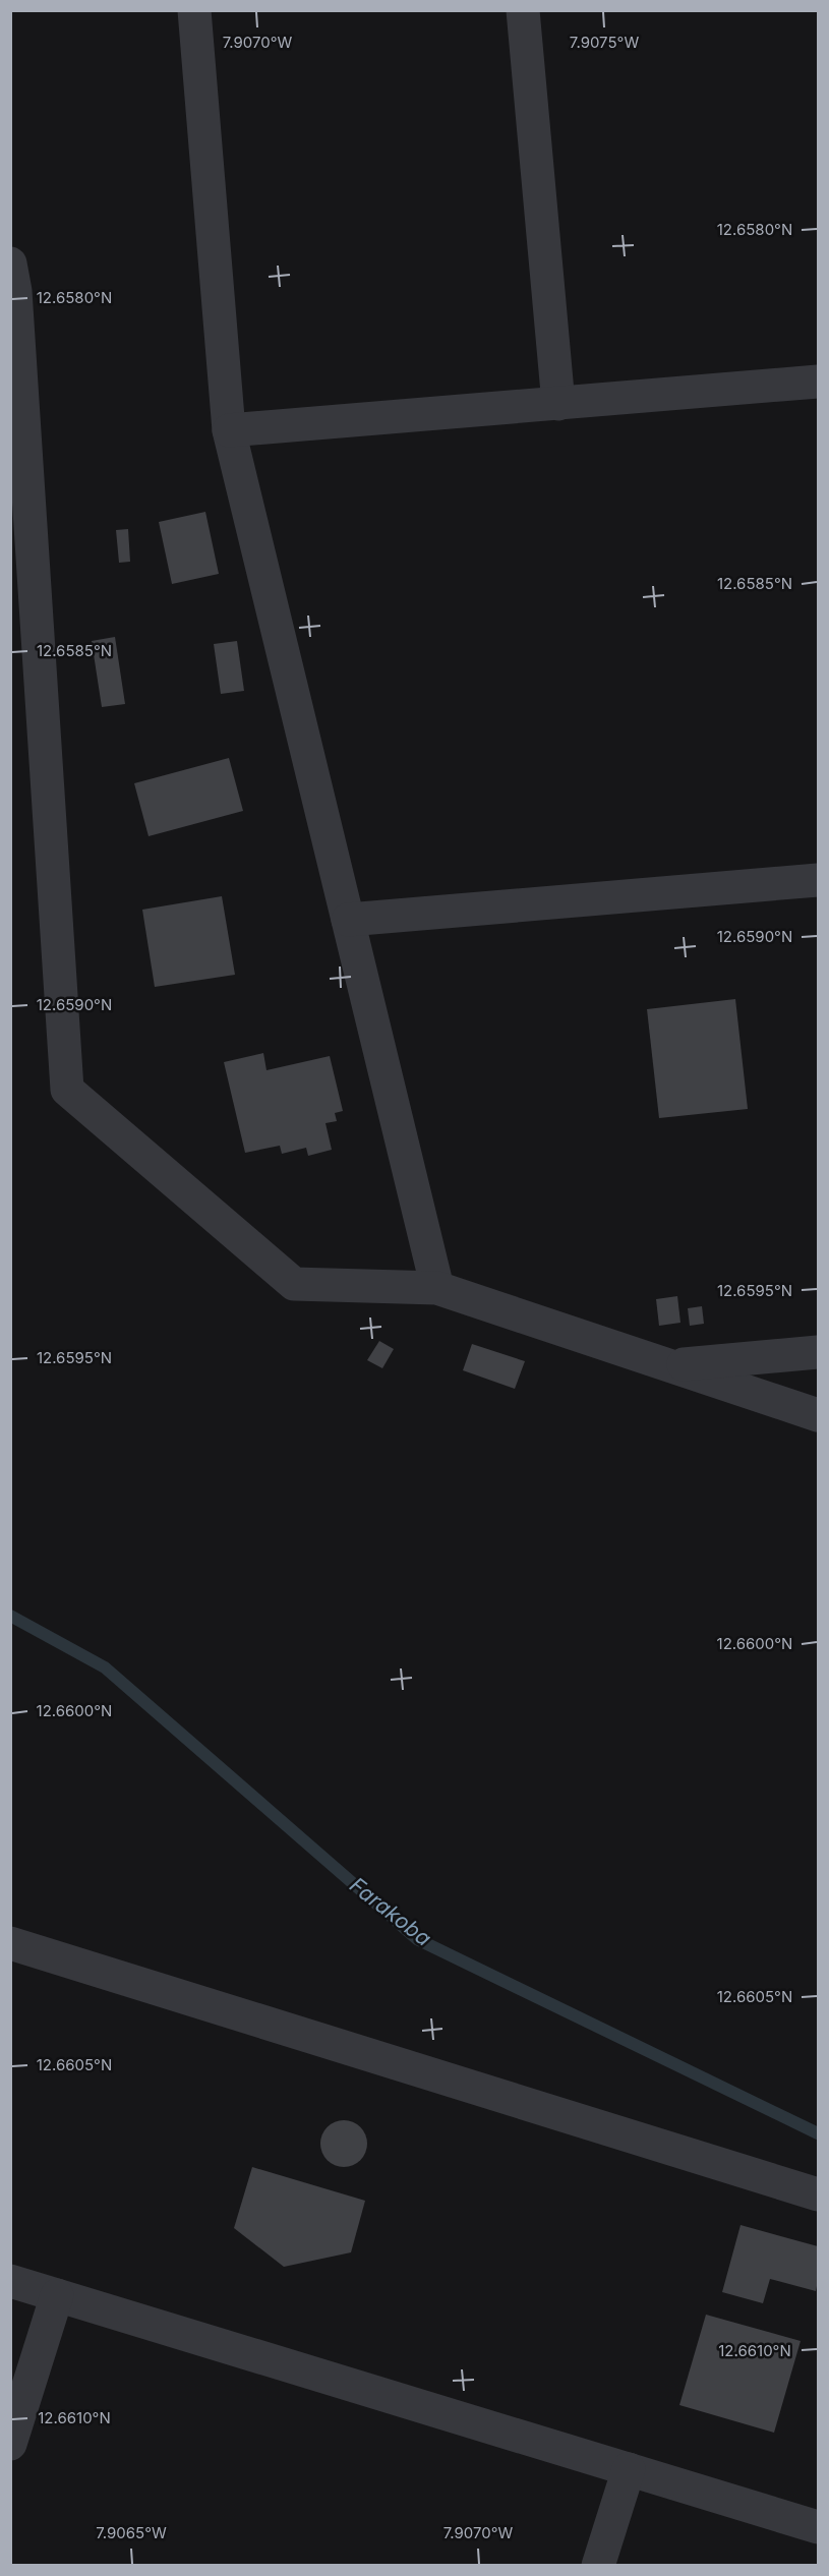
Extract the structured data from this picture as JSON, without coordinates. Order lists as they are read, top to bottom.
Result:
{
  "water": ["Farakoba"],
  "coordinates": [
    "7.9070°W",
    "7.9075°W",
    "12.6580°N",
    "12.6585°N",
    "12.6590°N",
    "12.6595°N",
    "12.6600°N",
    "12.6605°N",
    "12.6610°N",
    "7.9065°W"
  ]
}
